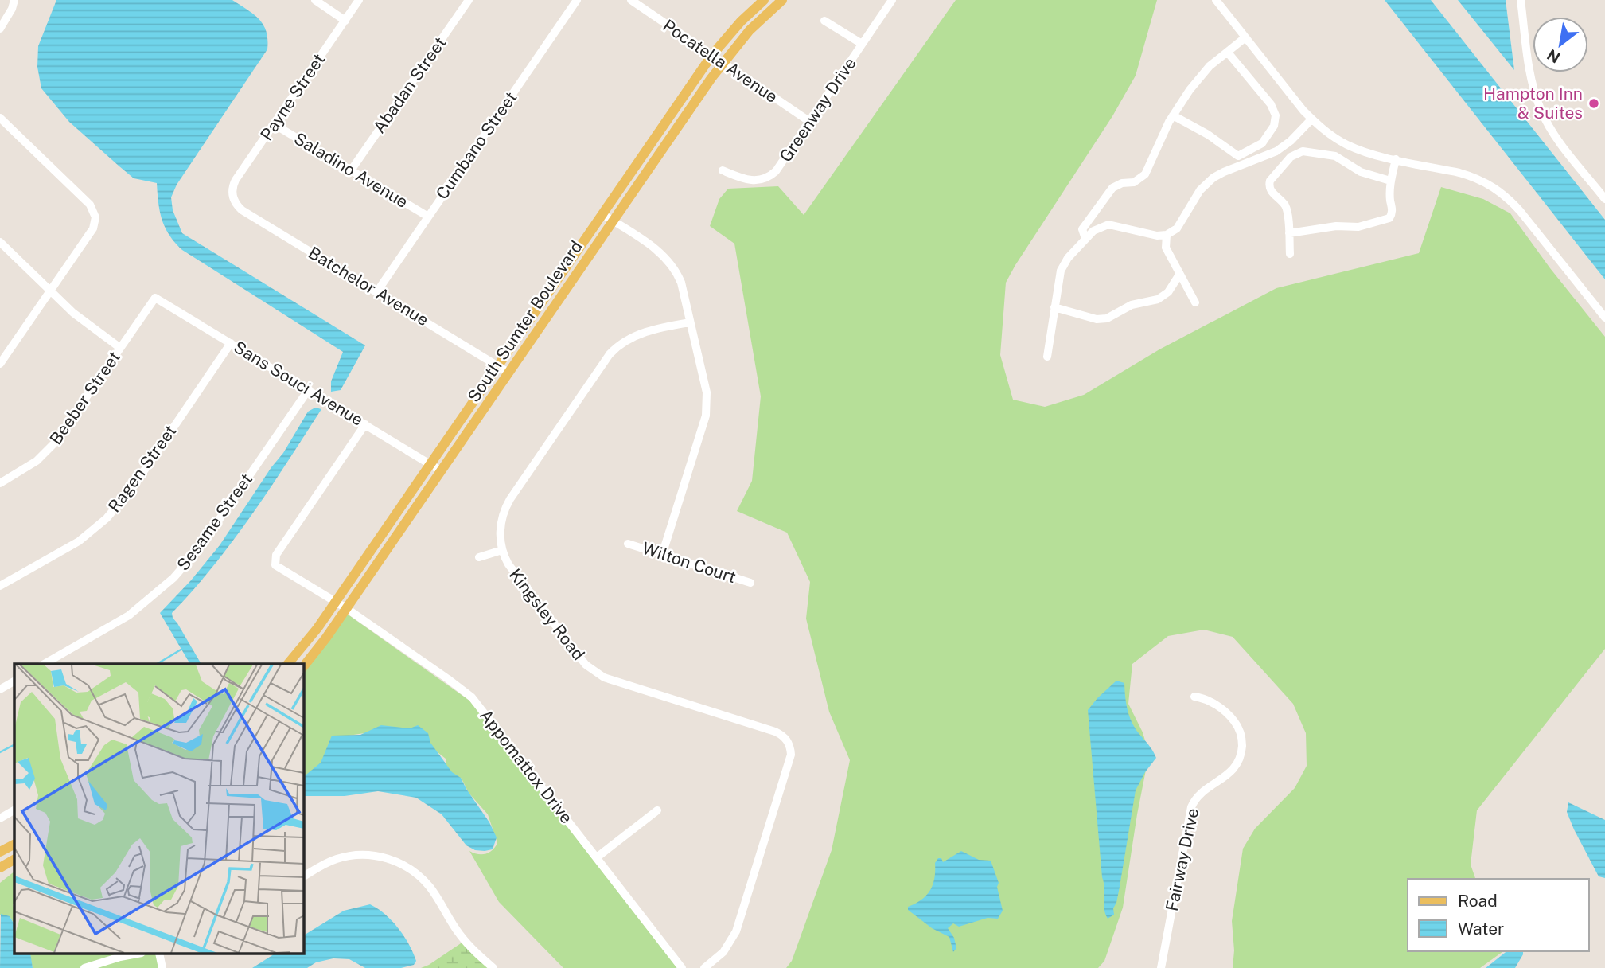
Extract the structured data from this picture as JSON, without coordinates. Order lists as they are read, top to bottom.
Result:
{
  "streets": {
    "main road": ["South Sumter Boulevard"],
    "street": [
      "Pocatella Avenue",
      "Abadan Street",
      "Payne Street",
      "Greenway Drive",
      "Cumbano Street",
      "Saladino Avenue",
      "Batchelor Avenue",
      "Sans Souci Avenue",
      "Beeber Street",
      "Ragen Street",
      "Sesame Street",
      "Wilton Court",
      "Kingsley Road",
      "Appomattox Drive",
      "Fairway Drive"
    ]
  },
  "crossings": [
    ["Pocatella Avenue", "Greenway Drive"],
    ["Pocatella Avenue", "South Sumter Boulevard"],
    ["Abadan Street", "Saladino Avenue"],
    ["Payne Street", "Saladino Avenue"],
    ["Payne Street", "Batchelor Avenue"],
    ["Cumbano Street", "Saladino Avenue"],
    ["Cumbano Street", "Batchelor Avenue"],
    ["Batchelor Avenue", "South Sumter Boulevard"],
    ["South Sumter Boulevard", "Sans Souci Avenue"],
    ["South Sumter Boulevard", "Appomattox Drive"],
    ["Sans Souci Avenue", "Beeber Street"],
    ["Sans Souci Avenue", "Ragen Street"],
    ["Sans Souci Avenue", "Sesame Street"],
    ["Sans Souci Avenue", "Appomattox Drive"]
  ],
  "places": ["Hampton Inn & Suites"],
  "legend": ["Road", "Water"],
  "north": "bottom left"
}
